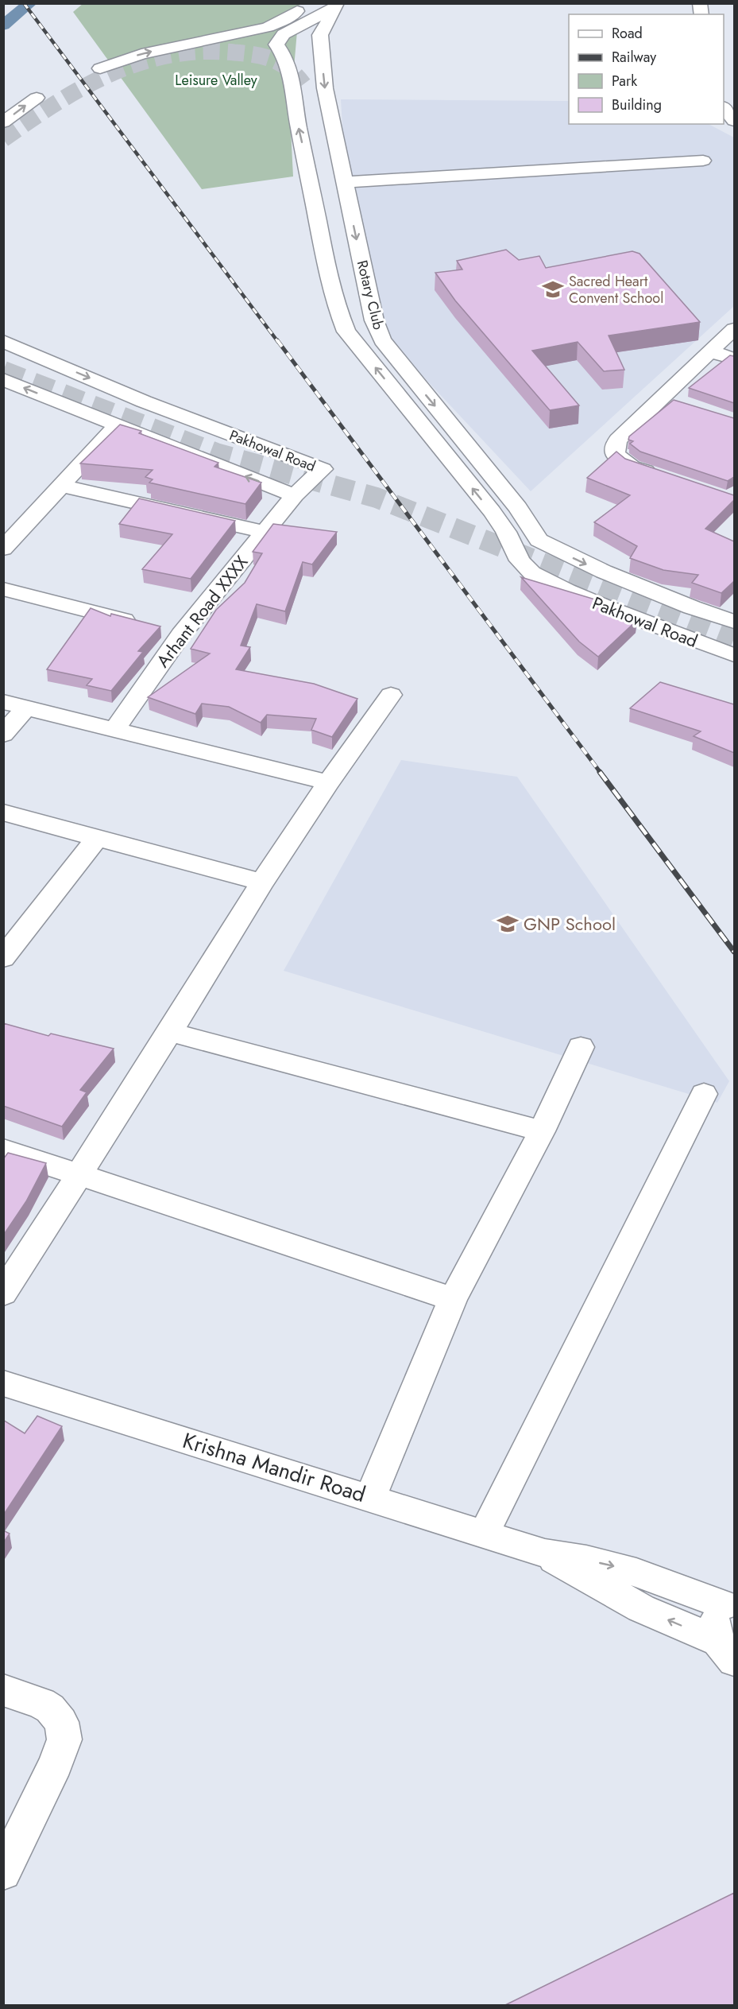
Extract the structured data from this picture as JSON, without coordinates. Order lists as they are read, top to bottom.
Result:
{
  "streets": {
    "street": [
      "Rotary Club",
      "Pakhowal Road",
      "Arhant Road XXXX",
      "Krishna Mandir Road"
    ]
  },
  "crossings": [
    ["Rotary Club", "Pakhowal Road"],
    ["Pakhowal Road", "Arhant Road XXXX"]
  ],
  "parks": ["Leisure Valley"],
  "places": {
    "school or university": ["Sacred Heart Convent School", "GNP School"]
  },
  "legend": [
    "Road",
    "Railway",
    "Park",
    "Building"
  ]
}
